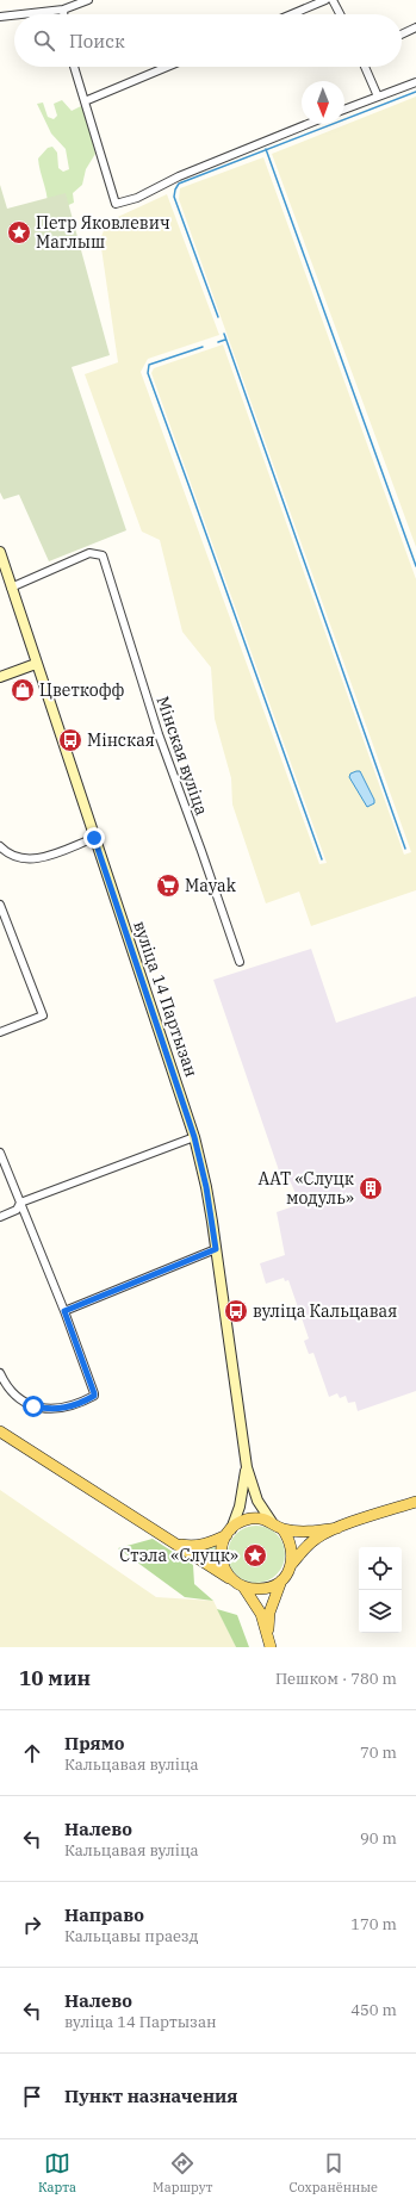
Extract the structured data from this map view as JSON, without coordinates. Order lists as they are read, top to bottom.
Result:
{
  "streets": {
    "main road": ["вуліца 14 Партызан"],
    "street": ["Мінская вуліца"]
  },
  "crossings": [
    ["Мінская вуліца", "вуліца 14 Партызан"]
  ],
  "places": {
    "place": ["Петр Яковлевич Маглыш", "Стэла «Слуцк»"],
    "shop": ["Цветкофф"],
    "bus stop": ["Мінская", "вуліца Кальцавая"],
    "supermarket": ["Mayak"],
    "building": ["ААТ «Слуцк модуль»"]
  },
  "north": "bottom",
  "page": {
    "search": "Поиск",
    "heading": ["10 мин", "Пешком · 780 m"],
    "list": [
      ["Прямо", "Кальцавая вуліца", "70 m"],
      ["Налево", "Кальцавая вуліца", "90 m"],
      ["Направо", "Кальцавы праезд", "170 m"],
      ["Налево", "вуліца 14 Партызан", "450 m"],
      "Пункт назначения"
    ],
    "nav": ["Карта", "Маршрут", "Сохранённые"]
  }
}
